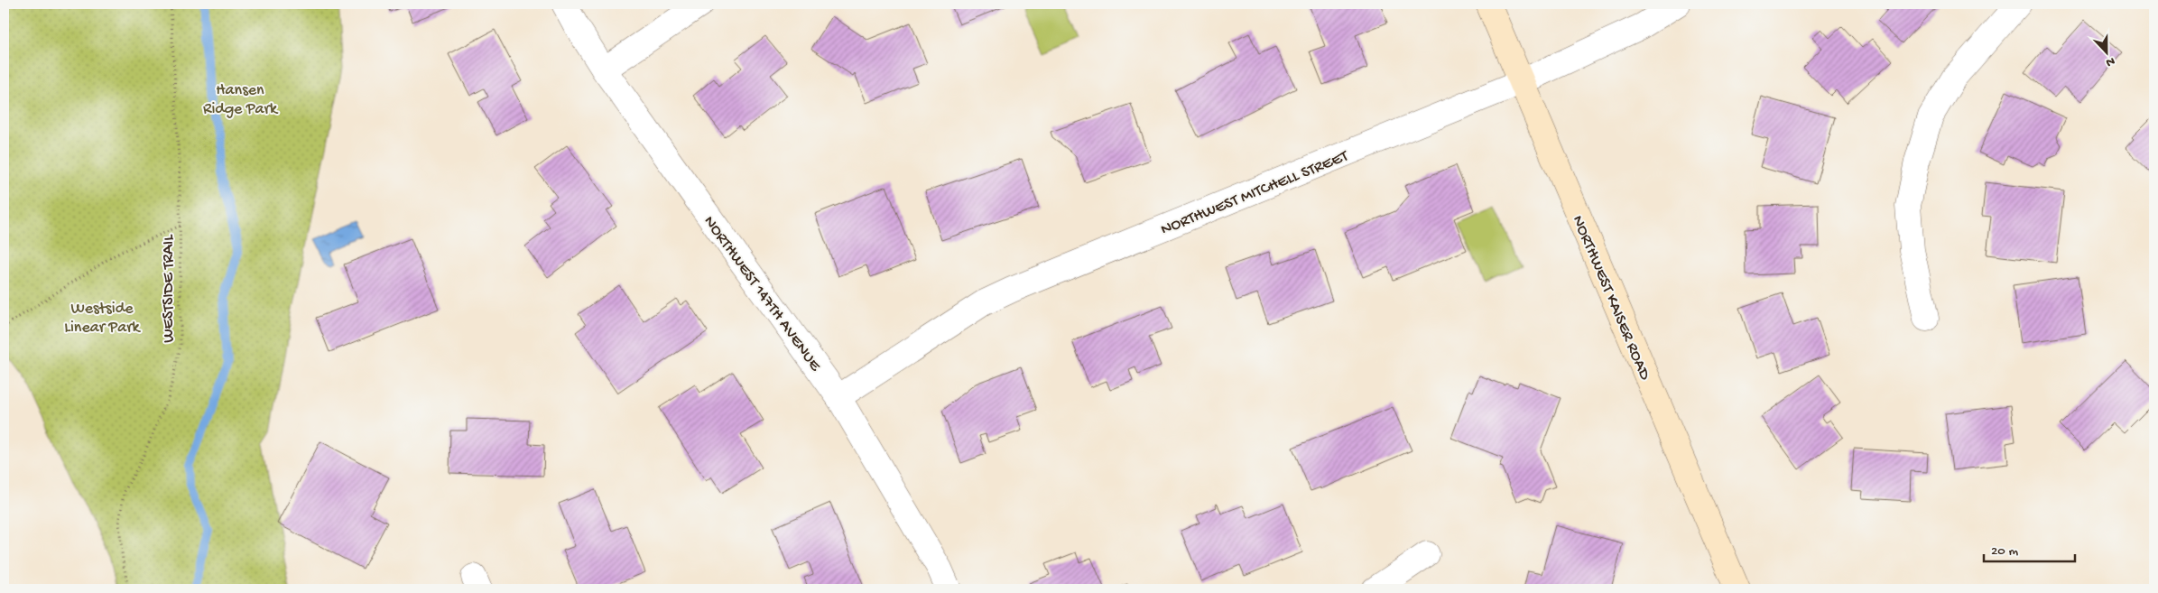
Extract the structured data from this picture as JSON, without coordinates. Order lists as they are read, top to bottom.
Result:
{
  "streets": {
    "main road": ["NORTHWEST KAISER ROAD"],
    "street": ["NORTHWEST MITCHELL STREET", "NORTHWEST 147TH AVENUE"],
    "path": ["WESTSIDE TRAIL"]
  },
  "crossings": [
    ["NORTHWEST MITCHELL STREET", "NORTHWEST 147TH AVENUE"],
    ["NORTHWEST MITCHELL STREET", "NORTHWEST KAISER ROAD"]
  ],
  "parks": ["Hansen Ridge Park", "Westside Linear Park"],
  "scale_bar": "20 m",
  "north": "bottom"
}
